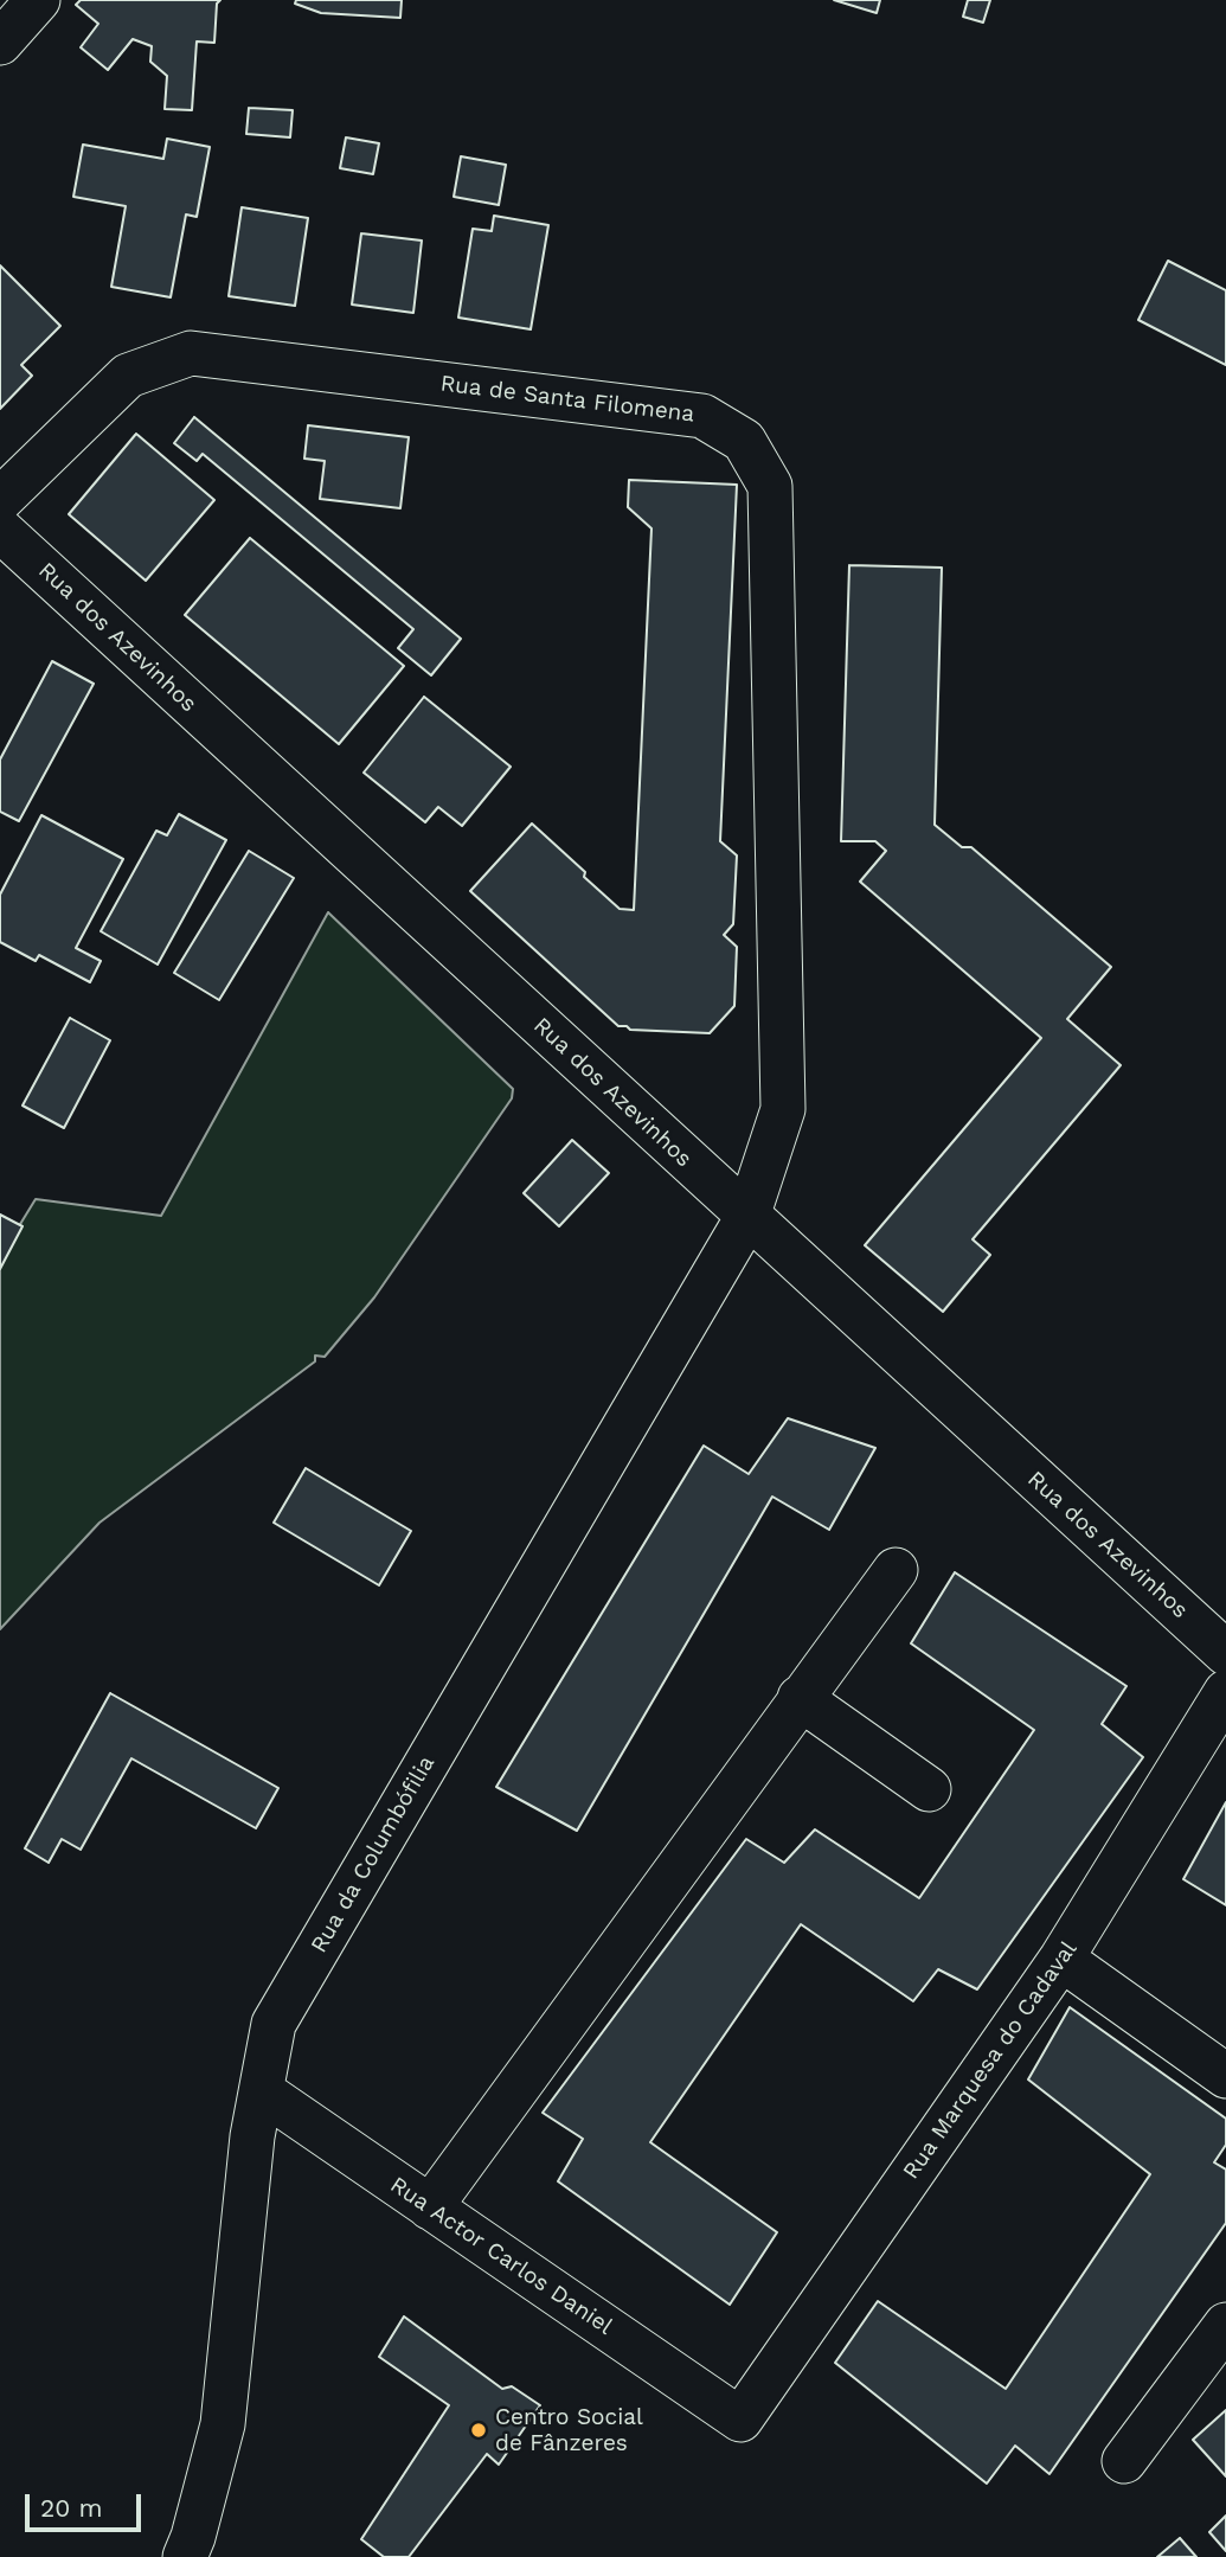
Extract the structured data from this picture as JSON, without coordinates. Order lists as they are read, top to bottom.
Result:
{
  "streets": {
    "street": [
      "Rua de Santa Filomena",
      "Rua dos Azevinhos",
      "Rua da Columbófilia",
      "Rua Marquesa do Cadaval",
      "Rua Actor Carlos Daniel"
    ]
  },
  "crossings": [
    ["Rua de Santa Filomena", "Rua dos Azevinhos"],
    ["Rua de Santa Filomena", "Rua da Columbófilia"],
    ["Rua dos Azevinhos", "Rua da Columbófilia"],
    ["Rua da Columbófilia", "Rua Actor Carlos Daniel"],
    ["Rua Marquesa do Cadaval", "Rua Actor Carlos Daniel"]
  ],
  "places": ["Centro Social de Fânzeres"],
  "scale_bar": "20 m"
}
